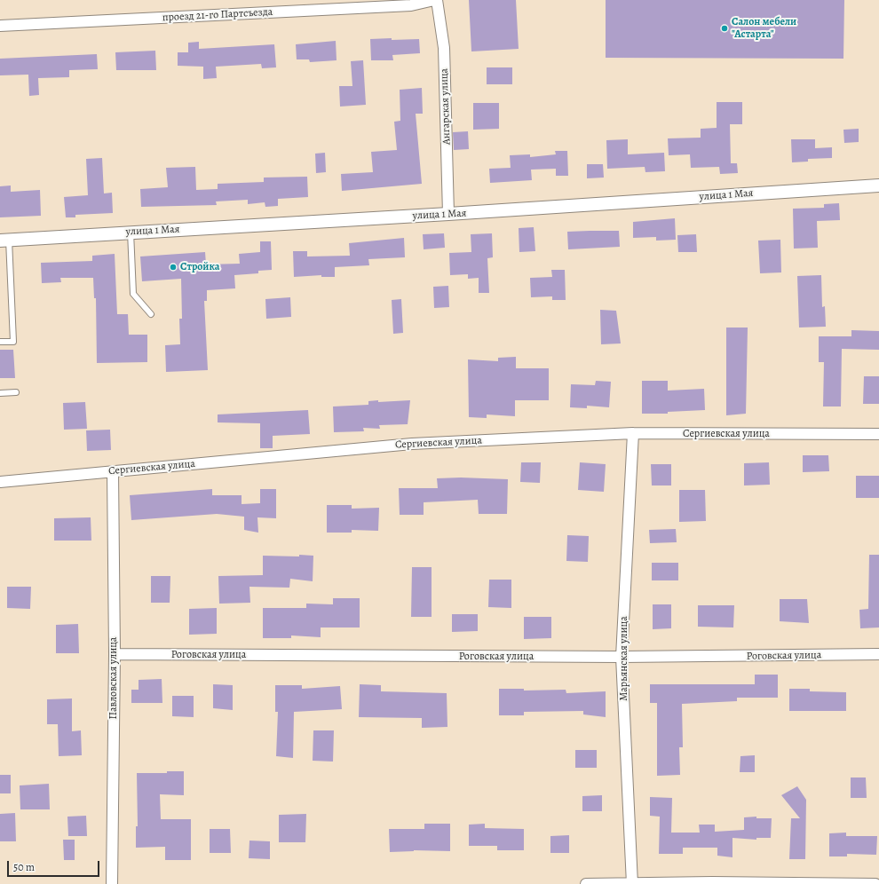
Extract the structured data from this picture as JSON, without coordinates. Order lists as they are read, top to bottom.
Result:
{
  "streets": {
    "street": [
      "проезд 21-го Партсъезда",
      "Ангарская улица",
      "улица 1 Мая",
      "Сергиевская улица",
      "Роговская улица",
      "Марьянская улица",
      "Павловская улица"
    ]
  },
  "crossings": [
    ["Ангарская улица", "улица 1 Мая"],
    ["Сергиевская улица", "Марьянская улица"],
    ["Сергиевская улица", "Павловская улица"],
    ["Роговская улица", "Марьянская улица"],
    ["Роговская улица", "Павловская улица"]
  ],
  "places": ["Салон мебели \"Астарта\"", "Стройка"],
  "scale_bar": "50 m"
}
